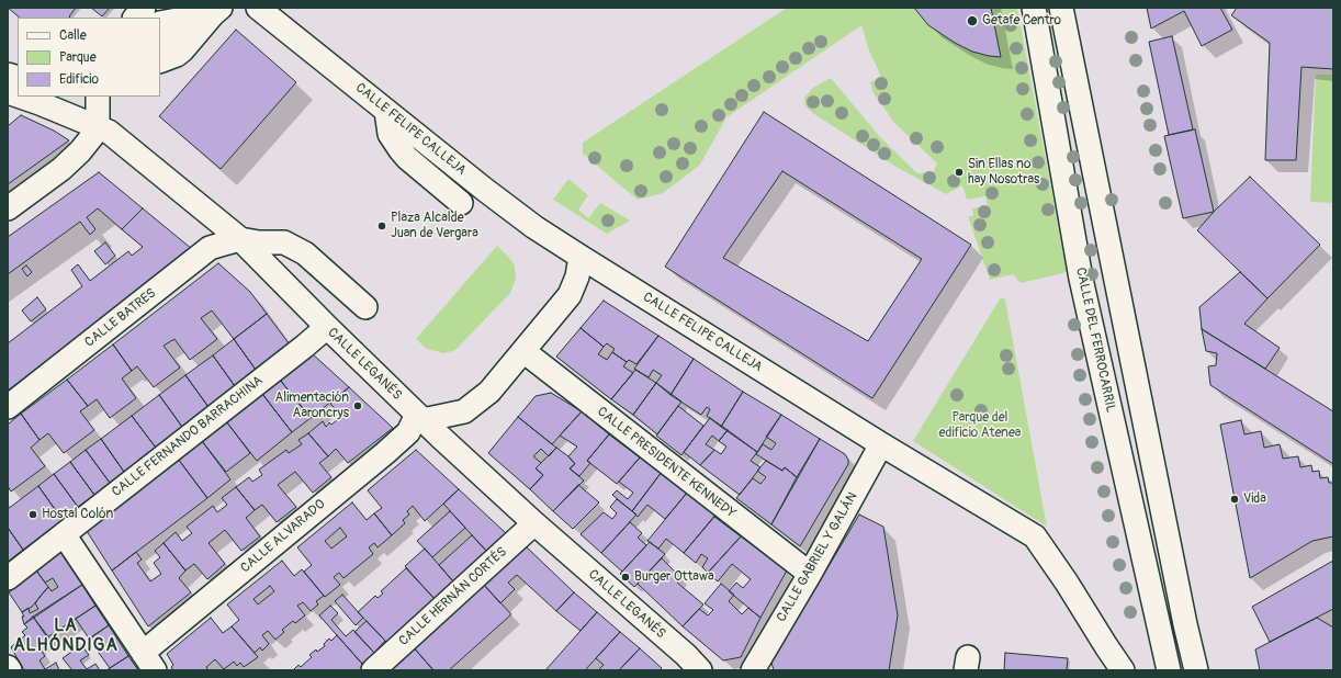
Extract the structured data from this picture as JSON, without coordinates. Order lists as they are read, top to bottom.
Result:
{
  "streets": {
    "street": [
      "CALLE FELIPE CALLEJA",
      "CALLE BATRES",
      "CALLE DEL FERROCARRIL",
      "CALLE LEGANÉS",
      "CALLE FERNANDO BARRACHINA",
      "CALLE PRESIDENTE KENNEDY",
      "CALLE ALVARADO",
      "CALLE GABRIEL Y GALÁN",
      "CALLE HERNÁN CORTÉS"
    ]
  },
  "crossings": [
    ["CALLE FELIPE CALLEJA", "CALLE GABRIEL Y GALÁN"],
    ["CALLE BATRES", "CALLE LEGANÉS"],
    ["CALLE LEGANÉS", "CALLE FERNANDO BARRACHINA"],
    ["CALLE LEGANÉS", "CALLE ALVARADO"],
    ["CALLE LEGANÉS", "CALLE HERNÁN CORTÉS"],
    ["CALLE PRESIDENTE KENNEDY", "CALLE GABRIEL Y GALÁN"]
  ],
  "districts": ["LA ALHÓNDIGA"],
  "parks": ["Parque del edificio Atenea"],
  "places": [
    "Getafe Centro",
    "Sin Ellas no hay Nosotras",
    "Plaza Alcalde Juan de Vergara",
    "Alimentación Aaroncrys",
    "Vida",
    "Hostal Colón",
    "Burger Ottawa"
  ],
  "legend": ["Calle", "Parque", "Edificio"]
}
